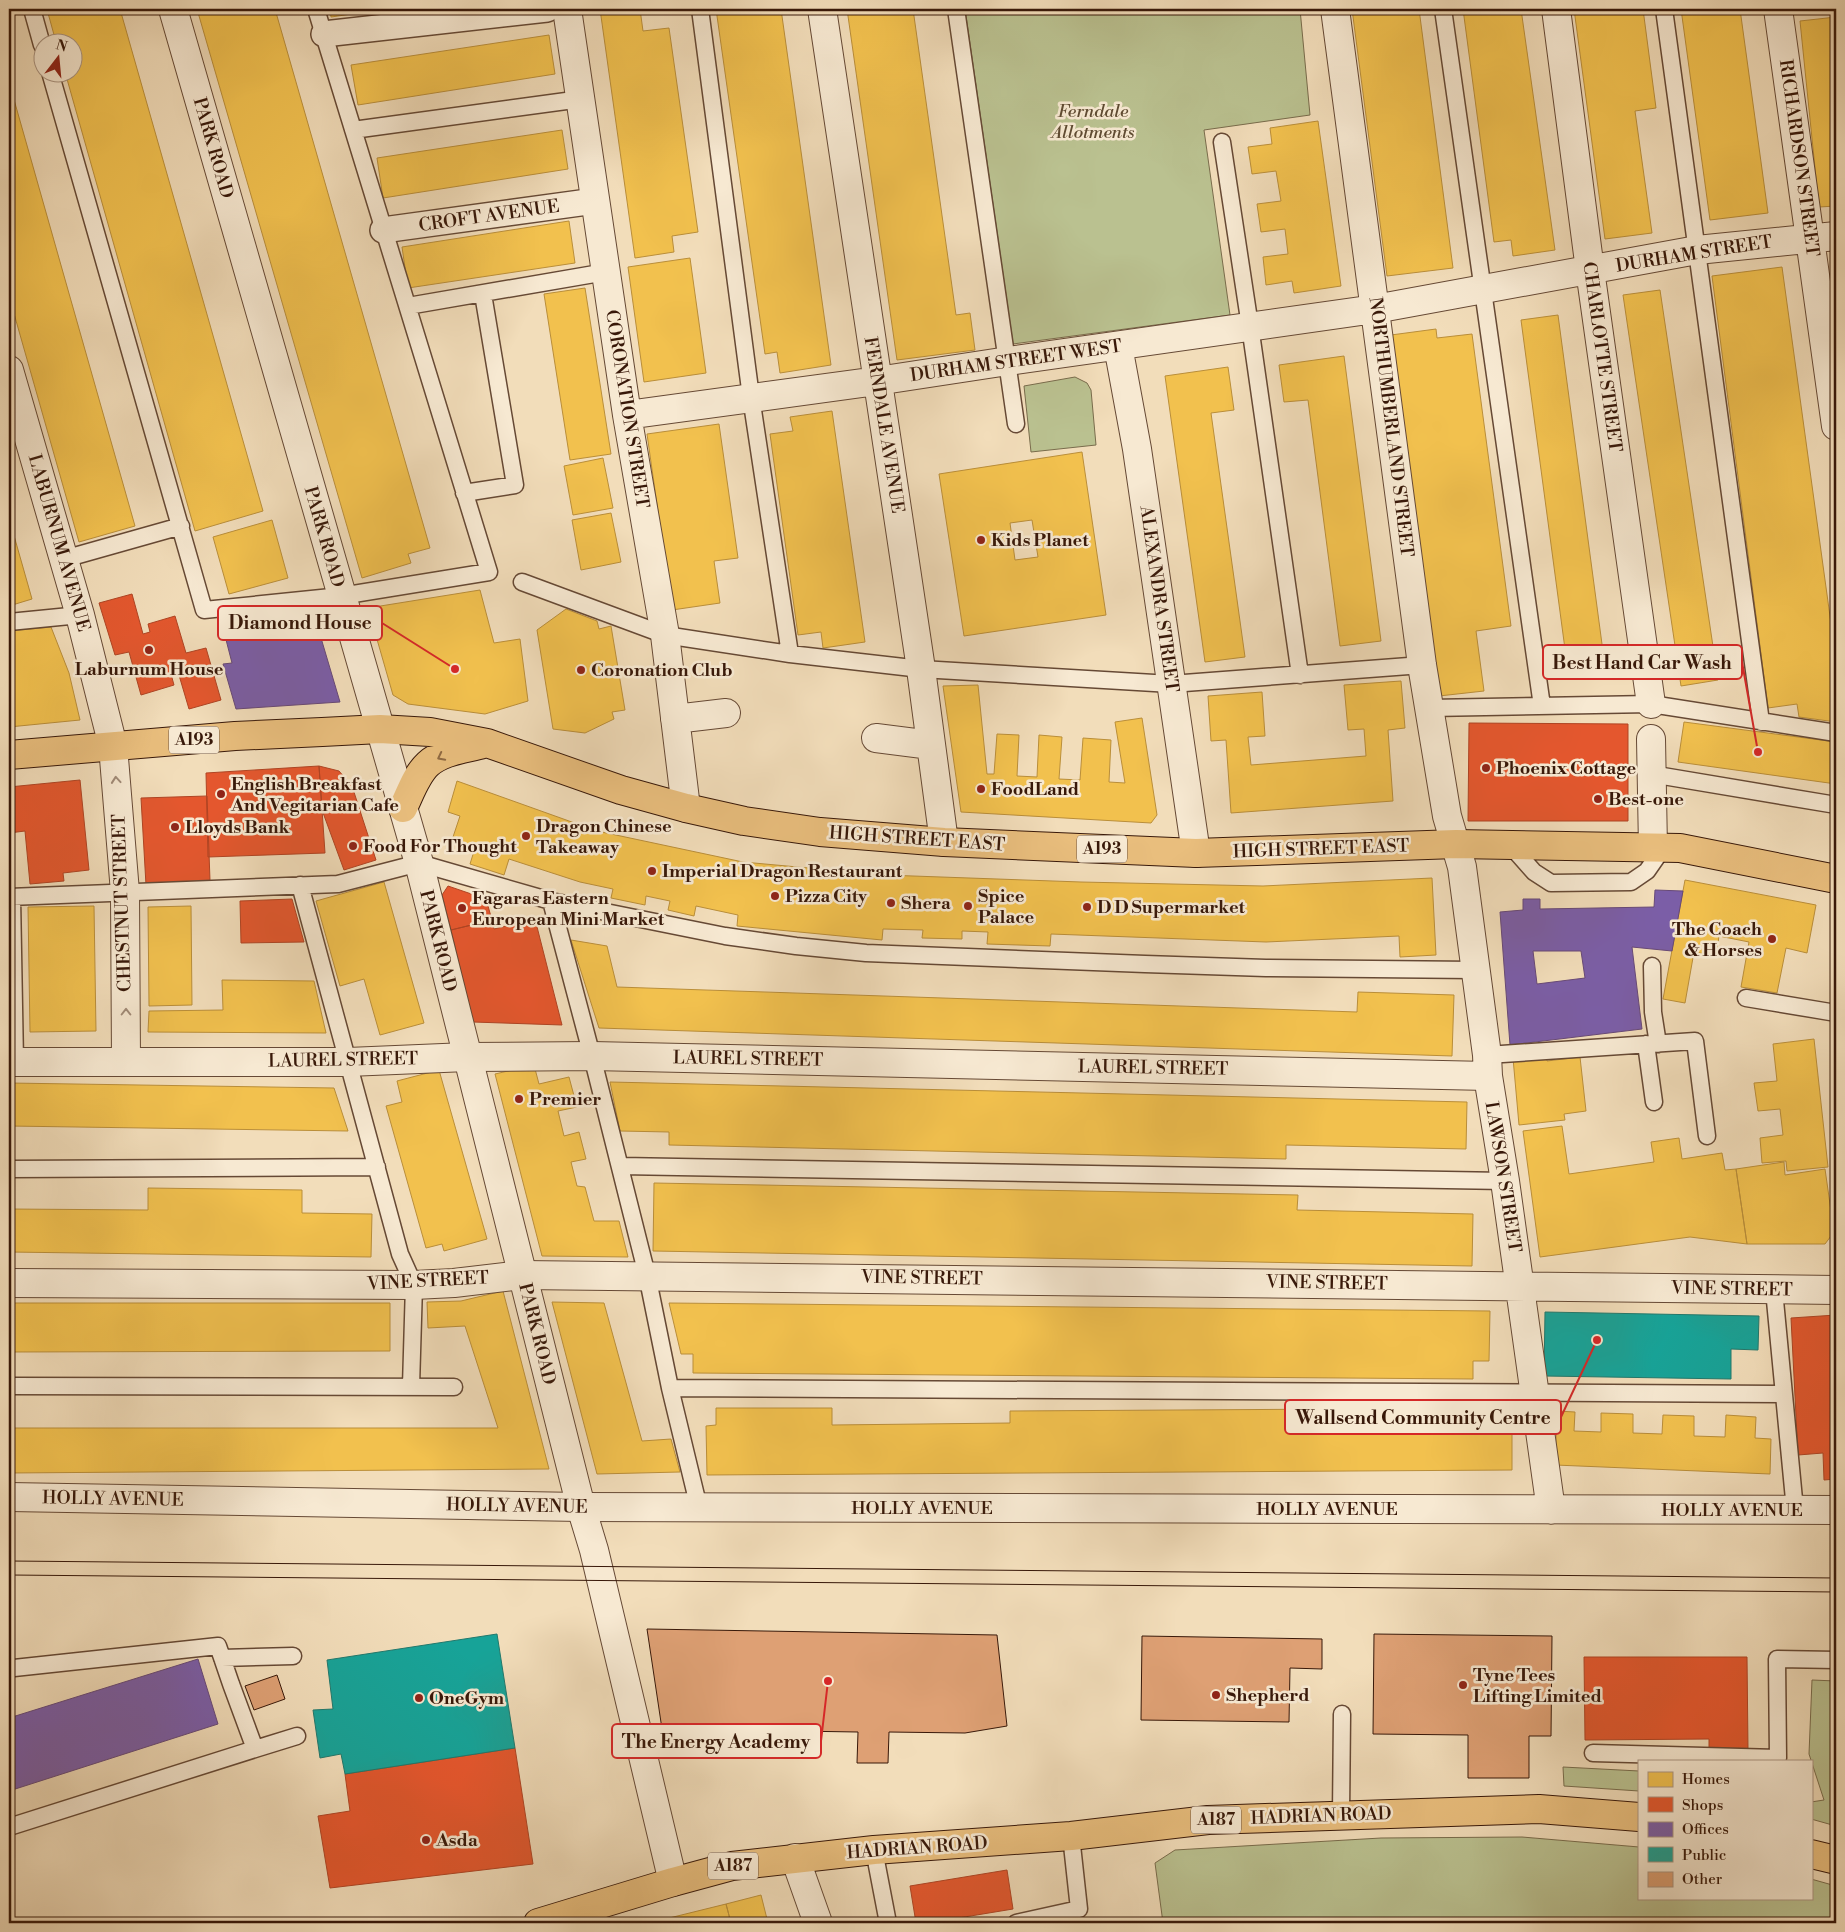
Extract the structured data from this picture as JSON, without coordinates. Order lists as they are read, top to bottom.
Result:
{
  "streets": {
    "main road": [
      "A193",
      "HIGH STREET EAST",
      "HADRIAN ROAD",
      "A187"
    ],
    "street": [
      "PARK ROAD",
      "RICHARDSON STREET",
      "CROFT AVENUE",
      "DURHAM STREET",
      "CHARLOTTE STREET",
      "DURHAM STREET WEST",
      "CORONATION STREET",
      "FERNDALE AVENUE",
      "NORTHUMBERLAND STREET",
      "LABURNUM AVENUE",
      "ALEXANDRA STREET",
      "CHESTNUT STREET",
      "LAUREL STREET",
      "LAWSON STREET",
      "VINE STREET",
      "HOLLY AVENUE"
    ]
  },
  "crossings": [
    ["PARK ROAD", "HIGH STREET EAST"],
    ["PARK ROAD", "LAUREL STREET"],
    ["PARK ROAD", "VINE STREET"],
    ["PARK ROAD", "HOLLY AVENUE"],
    ["PARK ROAD", "A187"],
    ["RICHARDSON STREET", "DURHAM STREET"],
    ["CROFT AVENUE", "CORONATION STREET"],
    ["DURHAM STREET", "CHARLOTTE STREET"],
    ["DURHAM STREET", "DURHAM STREET WEST"],
    ["DURHAM STREET", "NORTHUMBERLAND STREET"],
    ["DURHAM STREET WEST", "CORONATION STREET"],
    ["DURHAM STREET WEST", "FERNDALE AVENUE"],
    ["DURHAM STREET WEST", "NORTHUMBERLAND STREET"],
    ["DURHAM STREET WEST", "ALEXANDRA STREET"],
    ["CORONATION STREET", "HIGH STREET EAST"],
    ["FERNDALE AVENUE", "HIGH STREET EAST"],
    ["NORTHUMBERLAND STREET", "HIGH STREET EAST"],
    ["NORTHUMBERLAND STREET", "LAWSON STREET"],
    ["LABURNUM AVENUE", "HIGH STREET EAST"],
    ["LABURNUM AVENUE", "CHESTNUT STREET"],
    ["ALEXANDRA STREET", "HIGH STREET EAST"],
    ["HIGH STREET EAST", "CHESTNUT STREET"],
    ["HIGH STREET EAST", "LAWSON STREET"],
    ["CHESTNUT STREET", "LAUREL STREET"],
    ["LAUREL STREET", "LAWSON STREET"],
    ["LAWSON STREET", "VINE STREET"],
    ["LAWSON STREET", "HOLLY AVENUE"],
    ["HADRIAN ROAD", "A187"]
  ],
  "one_way": ["CHESTNUT STREET"],
  "parks": ["Ferndale Allotments"],
  "places": [
    "Kids Planet",
    "Laburnum House",
    "Diamond House",
    "Coronation Club",
    "Best Hand Car Wash",
    "Phoenix Cottage",
    "FoodLand",
    "English Breakfast And Vegitarian Cafe",
    "Best-one",
    "Lloyds Bank",
    "Dragon Chinese Takeaway",
    "Food For Thought",
    "Imperial Dragon Restaurant",
    "Pizza City",
    "Shera",
    "Spice Palace",
    "D D Supermarket",
    "Fagaras Eastern European Mini Market",
    "The Coach & Horses",
    "Premier",
    "Wallsend Community Centre",
    "The Energy Academy",
    "Tyne Tees Lifting Limited",
    "Shepherd",
    "OneGym",
    "Asda"
  ],
  "legend": [
    "Homes",
    "Shops",
    "Offices",
    "Public",
    "Other"
  ],
  "north": "top"
}
